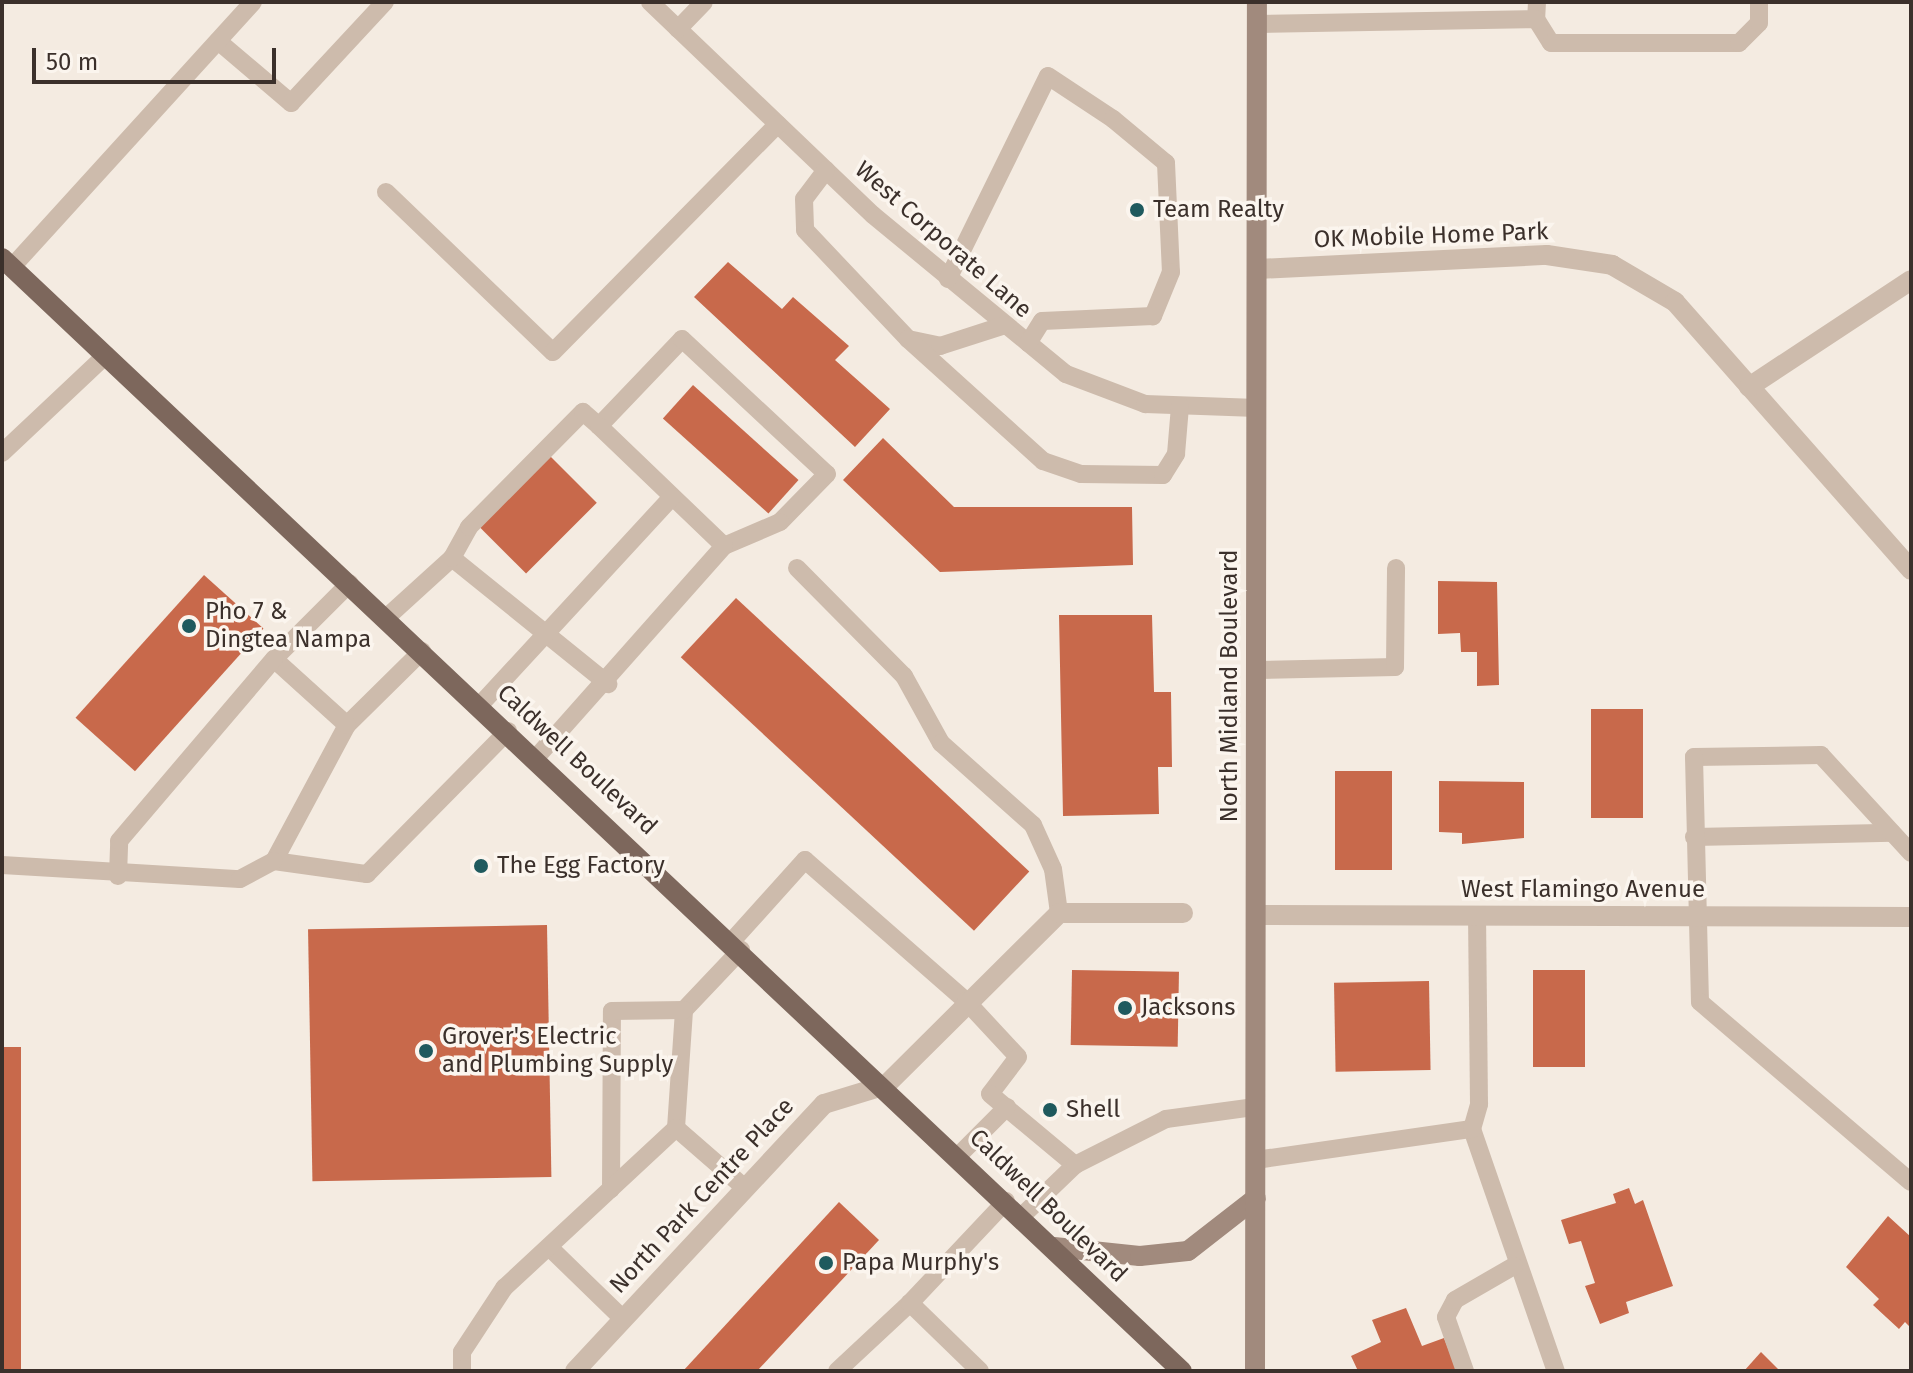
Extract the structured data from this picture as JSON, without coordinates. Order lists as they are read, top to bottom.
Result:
{
  "streets": {
    "main road": ["North Midland Boulevard", "Caldwell Boulevard"],
    "street": ["OK Mobile Home Park", "West Flamingo Avenue", "North Park Centre Place"],
    "lane": ["West Corporate Lane"]
  },
  "crossings": [
    ["OK Mobile Home Park", "North Midland Boulevard"],
    ["West Corporate Lane", "North Midland Boulevard"],
    ["North Midland Boulevard", "West Flamingo Avenue"],
    ["Caldwell Boulevard", "North Park Centre Place"]
  ],
  "places": [
    "Team Realty",
    "Pho 7 & Dingtea Nampa",
    "The Egg Factory",
    "Jacksons",
    "Grover's Electric and Plumbing Supply",
    "Shell",
    "Papa Murphy's"
  ],
  "scale_bar": "50 m"
}
